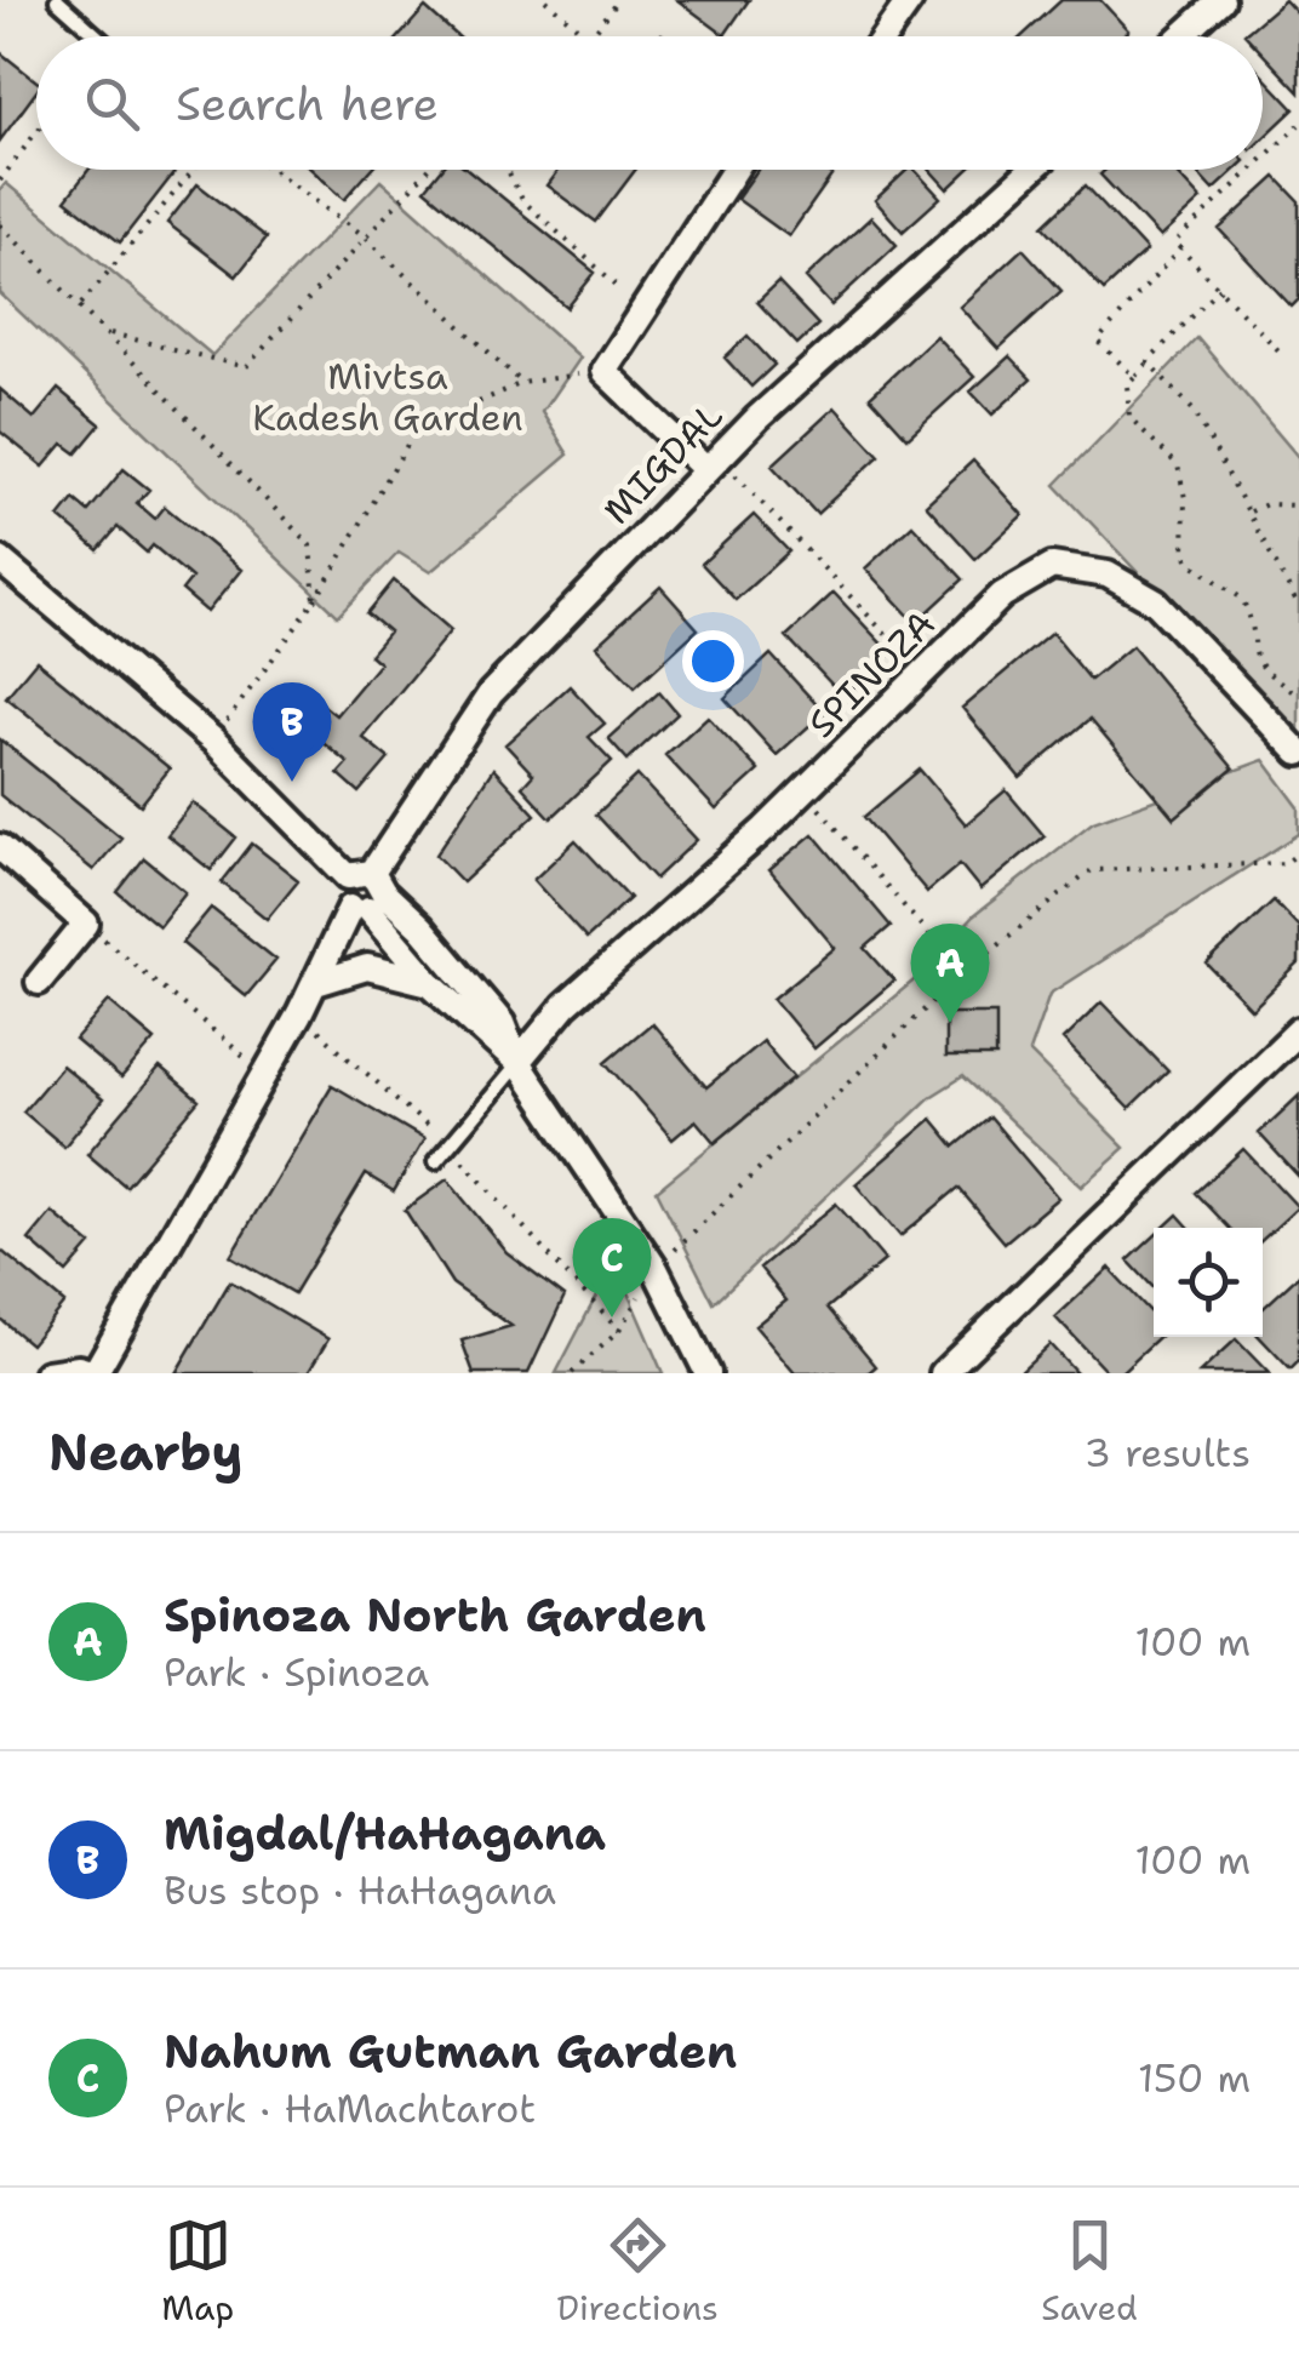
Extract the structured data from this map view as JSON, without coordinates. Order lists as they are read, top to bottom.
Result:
{
  "streets": {
    "street": ["MIGDAL", "SPINOZA"]
  },
  "parks": ["Mivtsa Kadesh Garden"],
  "page": {
    "search": "Search here",
    "pins": ["B", "A", "C"],
    "heading": ["Nearby", "3 results"],
    "list": [
      {
        "mark": "A",
        "name": "Spinoza North Garden",
        "note": "Park · Spinoza",
        "value": "100 m"
      },
      {
        "mark": "B",
        "name": "Migdal/HaHagana",
        "note": "Bus stop · HaHagana",
        "value": "100 m"
      },
      {
        "mark": "C",
        "name": "Nahum Gutman Garden",
        "note": "Park · HaMachtarot",
        "value": "150 m"
      }
    ],
    "nav": ["Map", "Directions", "Saved"]
  }
}
